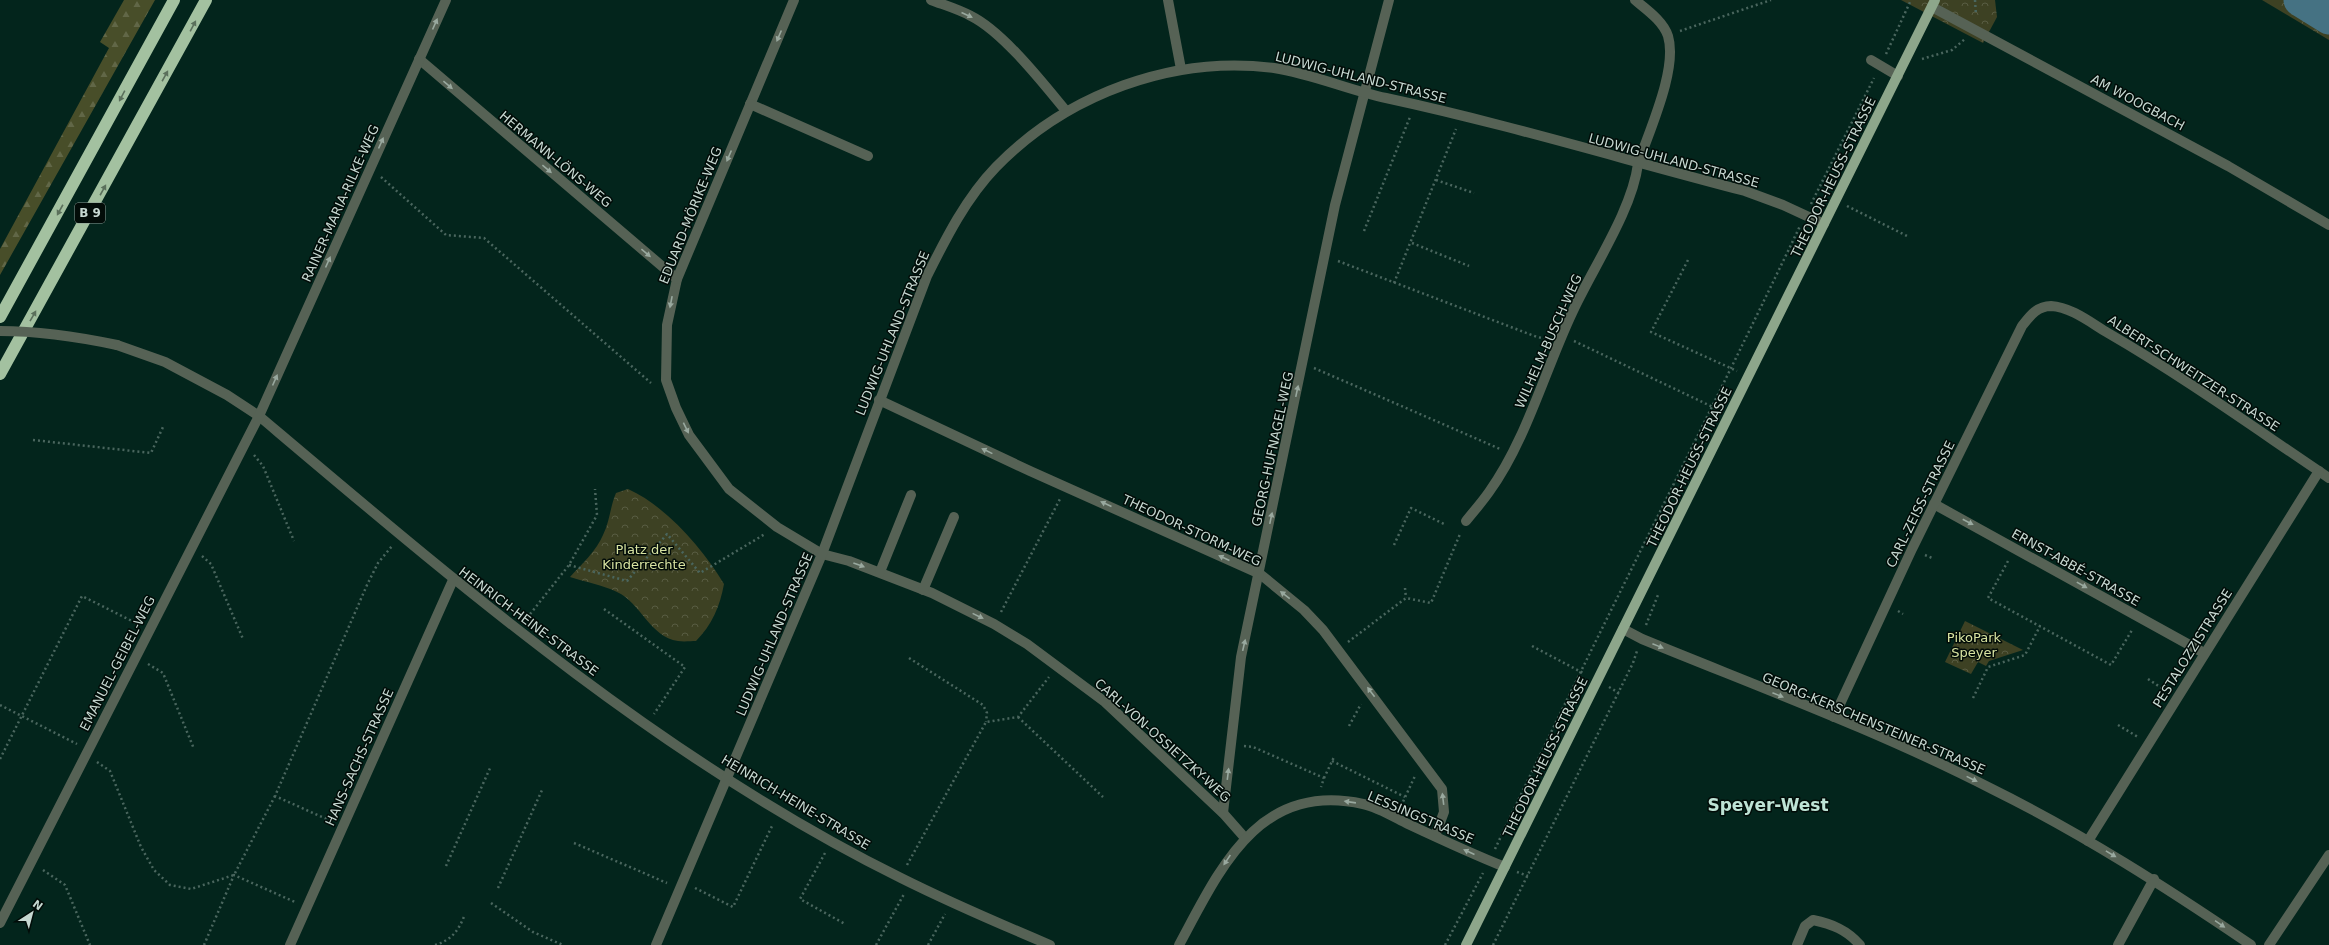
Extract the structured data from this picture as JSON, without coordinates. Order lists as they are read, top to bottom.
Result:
{
  "streets": {
    "highway": ["B 9"],
    "main road": ["THEODOR-HEUSS-STRASSE"],
    "street": [
      "LUDWIG-UHLAND-STRASSE",
      "AM WOOGBACH",
      "HERMANN-LÖNS-WEG",
      "RAINER-MARIA-RILKE-WEG",
      "EDUARD-MÖRIKE-WEG",
      "WILHELM-BUSCH-WEG",
      "ALBERT-SCHWEITZER-STRASSE",
      "GEORG-HUFNAGEL-WEG",
      "CARL-ZEISS-STRASSE",
      "THEODOR-STORM-WEG",
      "ERNST-ABBÉ-STRASSE",
      "HEINRICH-HEINE-STRASSE",
      "PESTALOZZISTRASSE",
      "EMANUEL-GEIBEL-WEG",
      "GEORG-KERSCHENSTEINER-STRASSE",
      "CARL-VON-OSSIETZKY-WEG",
      "HANS-SACHS-STRASSE",
      "LESSINGSTRASSE"
    ]
  },
  "crossings": [
    ["LUDWIG-UHLAND-STRASSE", "THEODOR-HEUSS-STRASSE"],
    ["LUDWIG-UHLAND-STRASSE", "EDUARD-MÖRIKE-WEG"],
    ["LUDWIG-UHLAND-STRASSE", "WILHELM-BUSCH-WEG"],
    ["LUDWIG-UHLAND-STRASSE", "GEORG-HUFNAGEL-WEG"],
    ["LUDWIG-UHLAND-STRASSE", "THEODOR-STORM-WEG"],
    ["LUDWIG-UHLAND-STRASSE", "HEINRICH-HEINE-STRASSE"],
    ["LUDWIG-UHLAND-STRASSE", "CARL-VON-OSSIETZKY-WEG"],
    ["AM WOOGBACH", "THEODOR-HEUSS-STRASSE"],
    ["HERMANN-LÖNS-WEG", "RAINER-MARIA-RILKE-WEG"],
    ["HERMANN-LÖNS-WEG", "EDUARD-MÖRIKE-WEG"],
    ["THEODOR-HEUSS-STRASSE", "GEORG-KERSCHENSTEINER-STRASSE"],
    ["THEODOR-HEUSS-STRASSE", "LESSINGSTRASSE"],
    ["RAINER-MARIA-RILKE-WEG", "HEINRICH-HEINE-STRASSE"],
    ["RAINER-MARIA-RILKE-WEG", "EMANUEL-GEIBEL-WEG"],
    ["EDUARD-MÖRIKE-WEG", "CARL-VON-OSSIETZKY-WEG"],
    ["ALBERT-SCHWEITZER-STRASSE", "CARL-ZEISS-STRASSE"],
    ["ALBERT-SCHWEITZER-STRASSE", "PESTALOZZISTRASSE"],
    ["GEORG-HUFNAGEL-WEG", "THEODOR-STORM-WEG"],
    ["GEORG-HUFNAGEL-WEG", "CARL-VON-OSSIETZKY-WEG"],
    ["CARL-ZEISS-STRASSE", "ERNST-ABBÉ-STRASSE"],
    ["CARL-ZEISS-STRASSE", "GEORG-KERSCHENSTEINER-STRASSE"],
    ["THEODOR-STORM-WEG", "LESSINGSTRASSE"],
    ["ERNST-ABBÉ-STRASSE", "PESTALOZZISTRASSE"],
    ["HEINRICH-HEINE-STRASSE", "EMANUEL-GEIBEL-WEG"],
    ["HEINRICH-HEINE-STRASSE", "HANS-SACHS-STRASSE"],
    ["PESTALOZZISTRASSE", "GEORG-KERSCHENSTEINER-STRASSE"],
    ["CARL-VON-OSSIETZKY-WEG", "LESSINGSTRASSE"]
  ],
  "one_way": [
    "HERMANN-LÖNS-WEG",
    "RAINER-MARIA-RILKE-WEG",
    "EDUARD-MÖRIKE-WEG",
    "GEORG-HUFNAGEL-WEG",
    "THEODOR-STORM-WEG",
    "ERNST-ABBÉ-STRASSE",
    "GEORG-KERSCHENSTEINER-STRASSE"
  ],
  "districts": ["Speyer-West"],
  "parks": ["Platz der Kinderrechte", "PikoPark Speyer"],
  "north": "top right"
}
